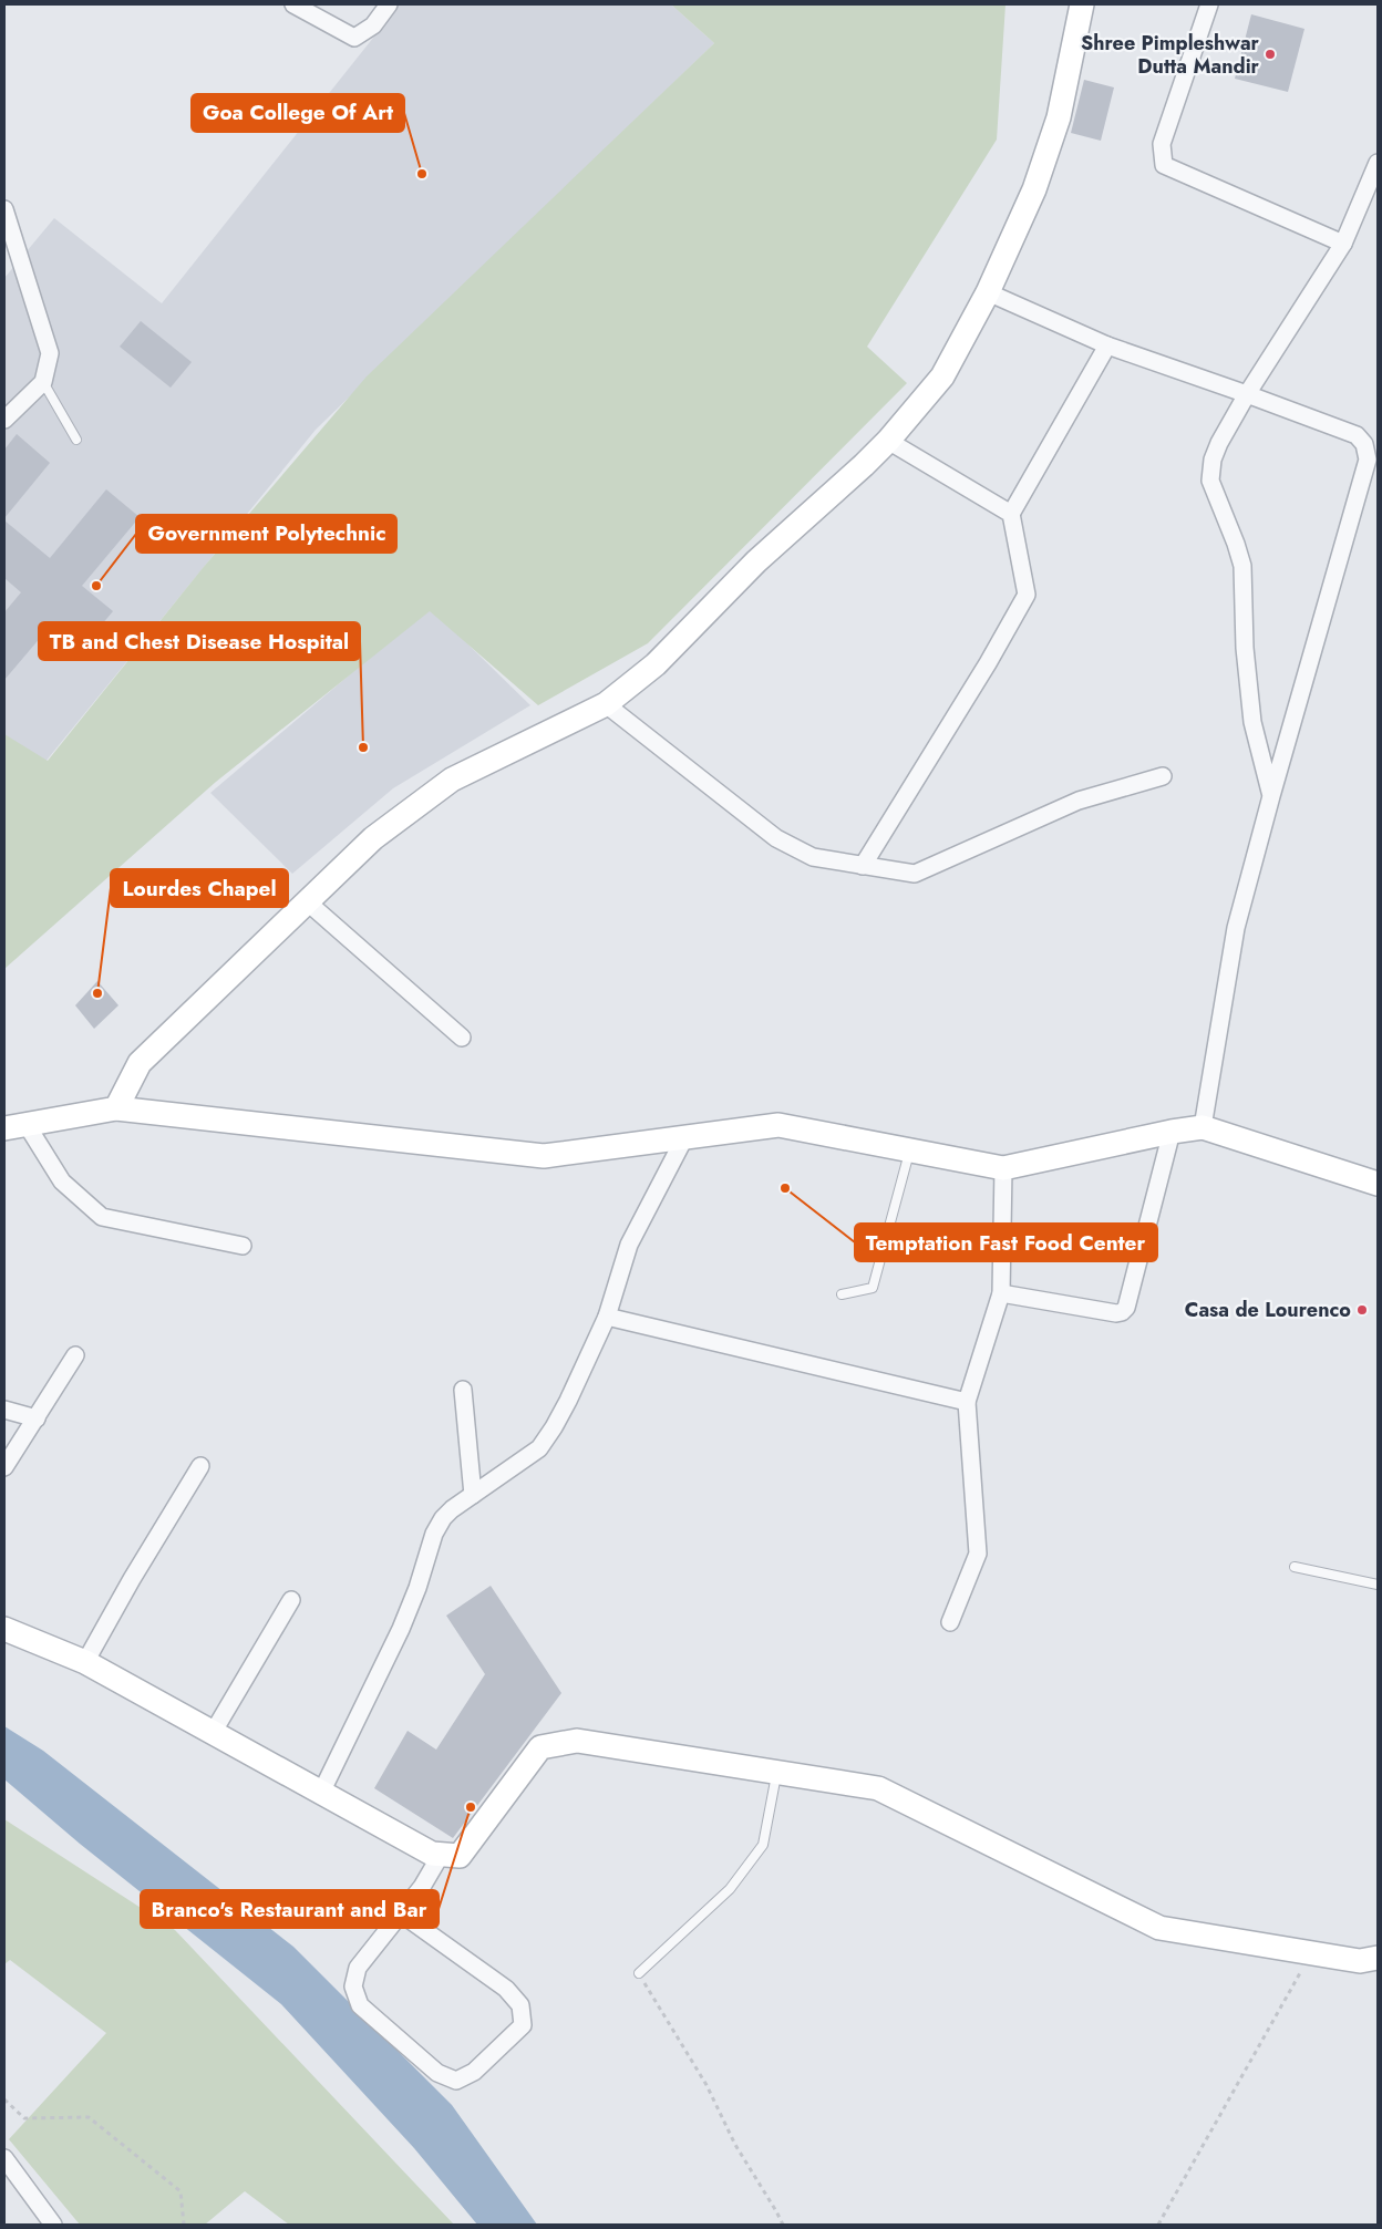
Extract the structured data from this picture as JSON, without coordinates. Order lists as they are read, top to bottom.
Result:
{
  "places": [
    "Shree Pimpleshwar Dutta Mandir",
    "Goa College Of Art",
    "Government Polytechnic",
    "TB and Chest Disease Hospital",
    "Lourdes Chapel",
    "Temptation Fast Food Center",
    "Casa de Lourenco",
    "Branco's Restaurant and Bar"
  ]
}
